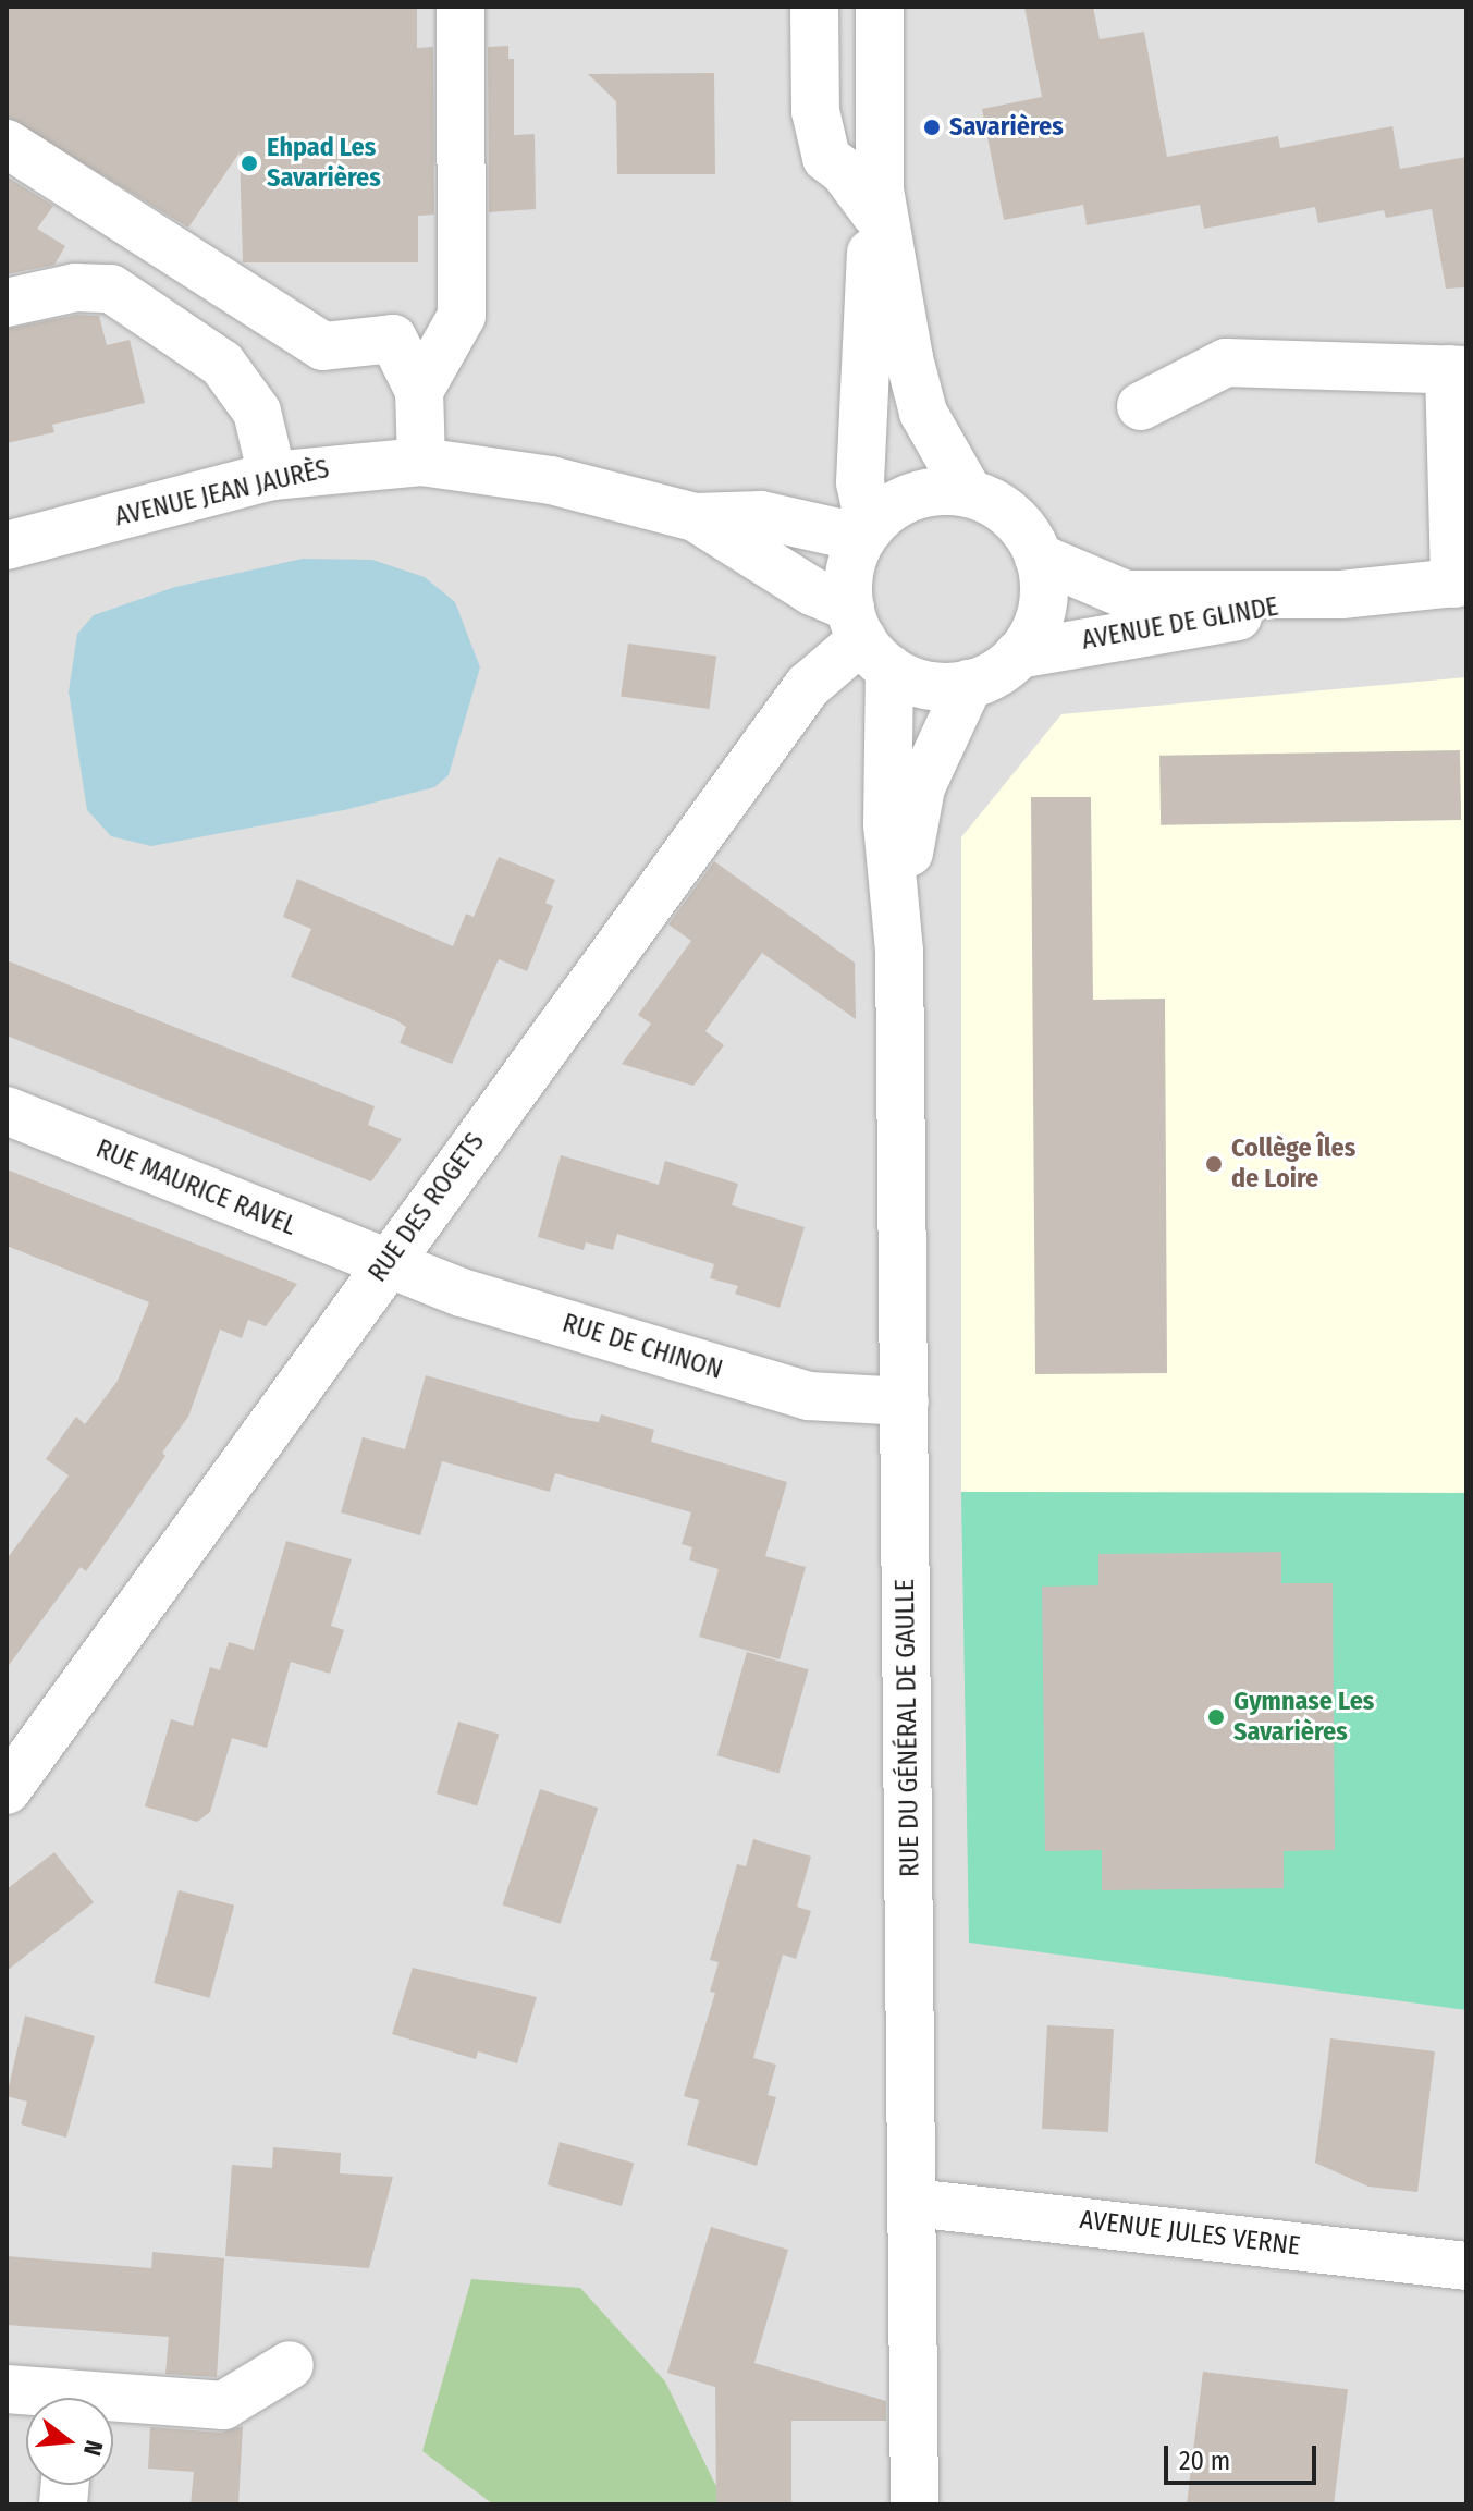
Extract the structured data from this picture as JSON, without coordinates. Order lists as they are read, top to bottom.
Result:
{
  "streets": {
    "street": [
      "AVENUE JEAN JAURÈS",
      "AVENUE DE GLINDE",
      "RUE MAURICE RAVEL",
      "RUE DES ROGETS",
      "RUE DE CHINON",
      "RUE DU GÉNÉRAL DE GAULLE",
      "AVENUE JULES VERNE"
    ]
  },
  "crossings": [
    ["AVENUE JEAN JAURÈS", "AVENUE DE GLINDE"],
    ["AVENUE JEAN JAURÈS", "RUE DES ROGETS"],
    ["AVENUE JEAN JAURÈS", "RUE DU GÉNÉRAL DE GAULLE"],
    ["AVENUE DE GLINDE", "RUE DES ROGETS"],
    ["AVENUE DE GLINDE", "RUE DU GÉNÉRAL DE GAULLE"],
    ["RUE MAURICE RAVEL", "RUE DES ROGETS"],
    ["RUE MAURICE RAVEL", "RUE DE CHINON"],
    ["RUE DES ROGETS", "RUE DE CHINON"],
    ["RUE DES ROGETS", "RUE DU GÉNÉRAL DE GAULLE"],
    ["RUE DE CHINON", "RUE DU GÉNÉRAL DE GAULLE"],
    ["RUE DU GÉNÉRAL DE GAULLE", "AVENUE JULES VERNE"]
  ],
  "places": [
    "Savarières",
    "Ehpad Les Savarières",
    "Collège Îles de Loire",
    "Gymnase Les Savarières"
  ],
  "scale_bar": "20 m",
  "north": "right"
}
